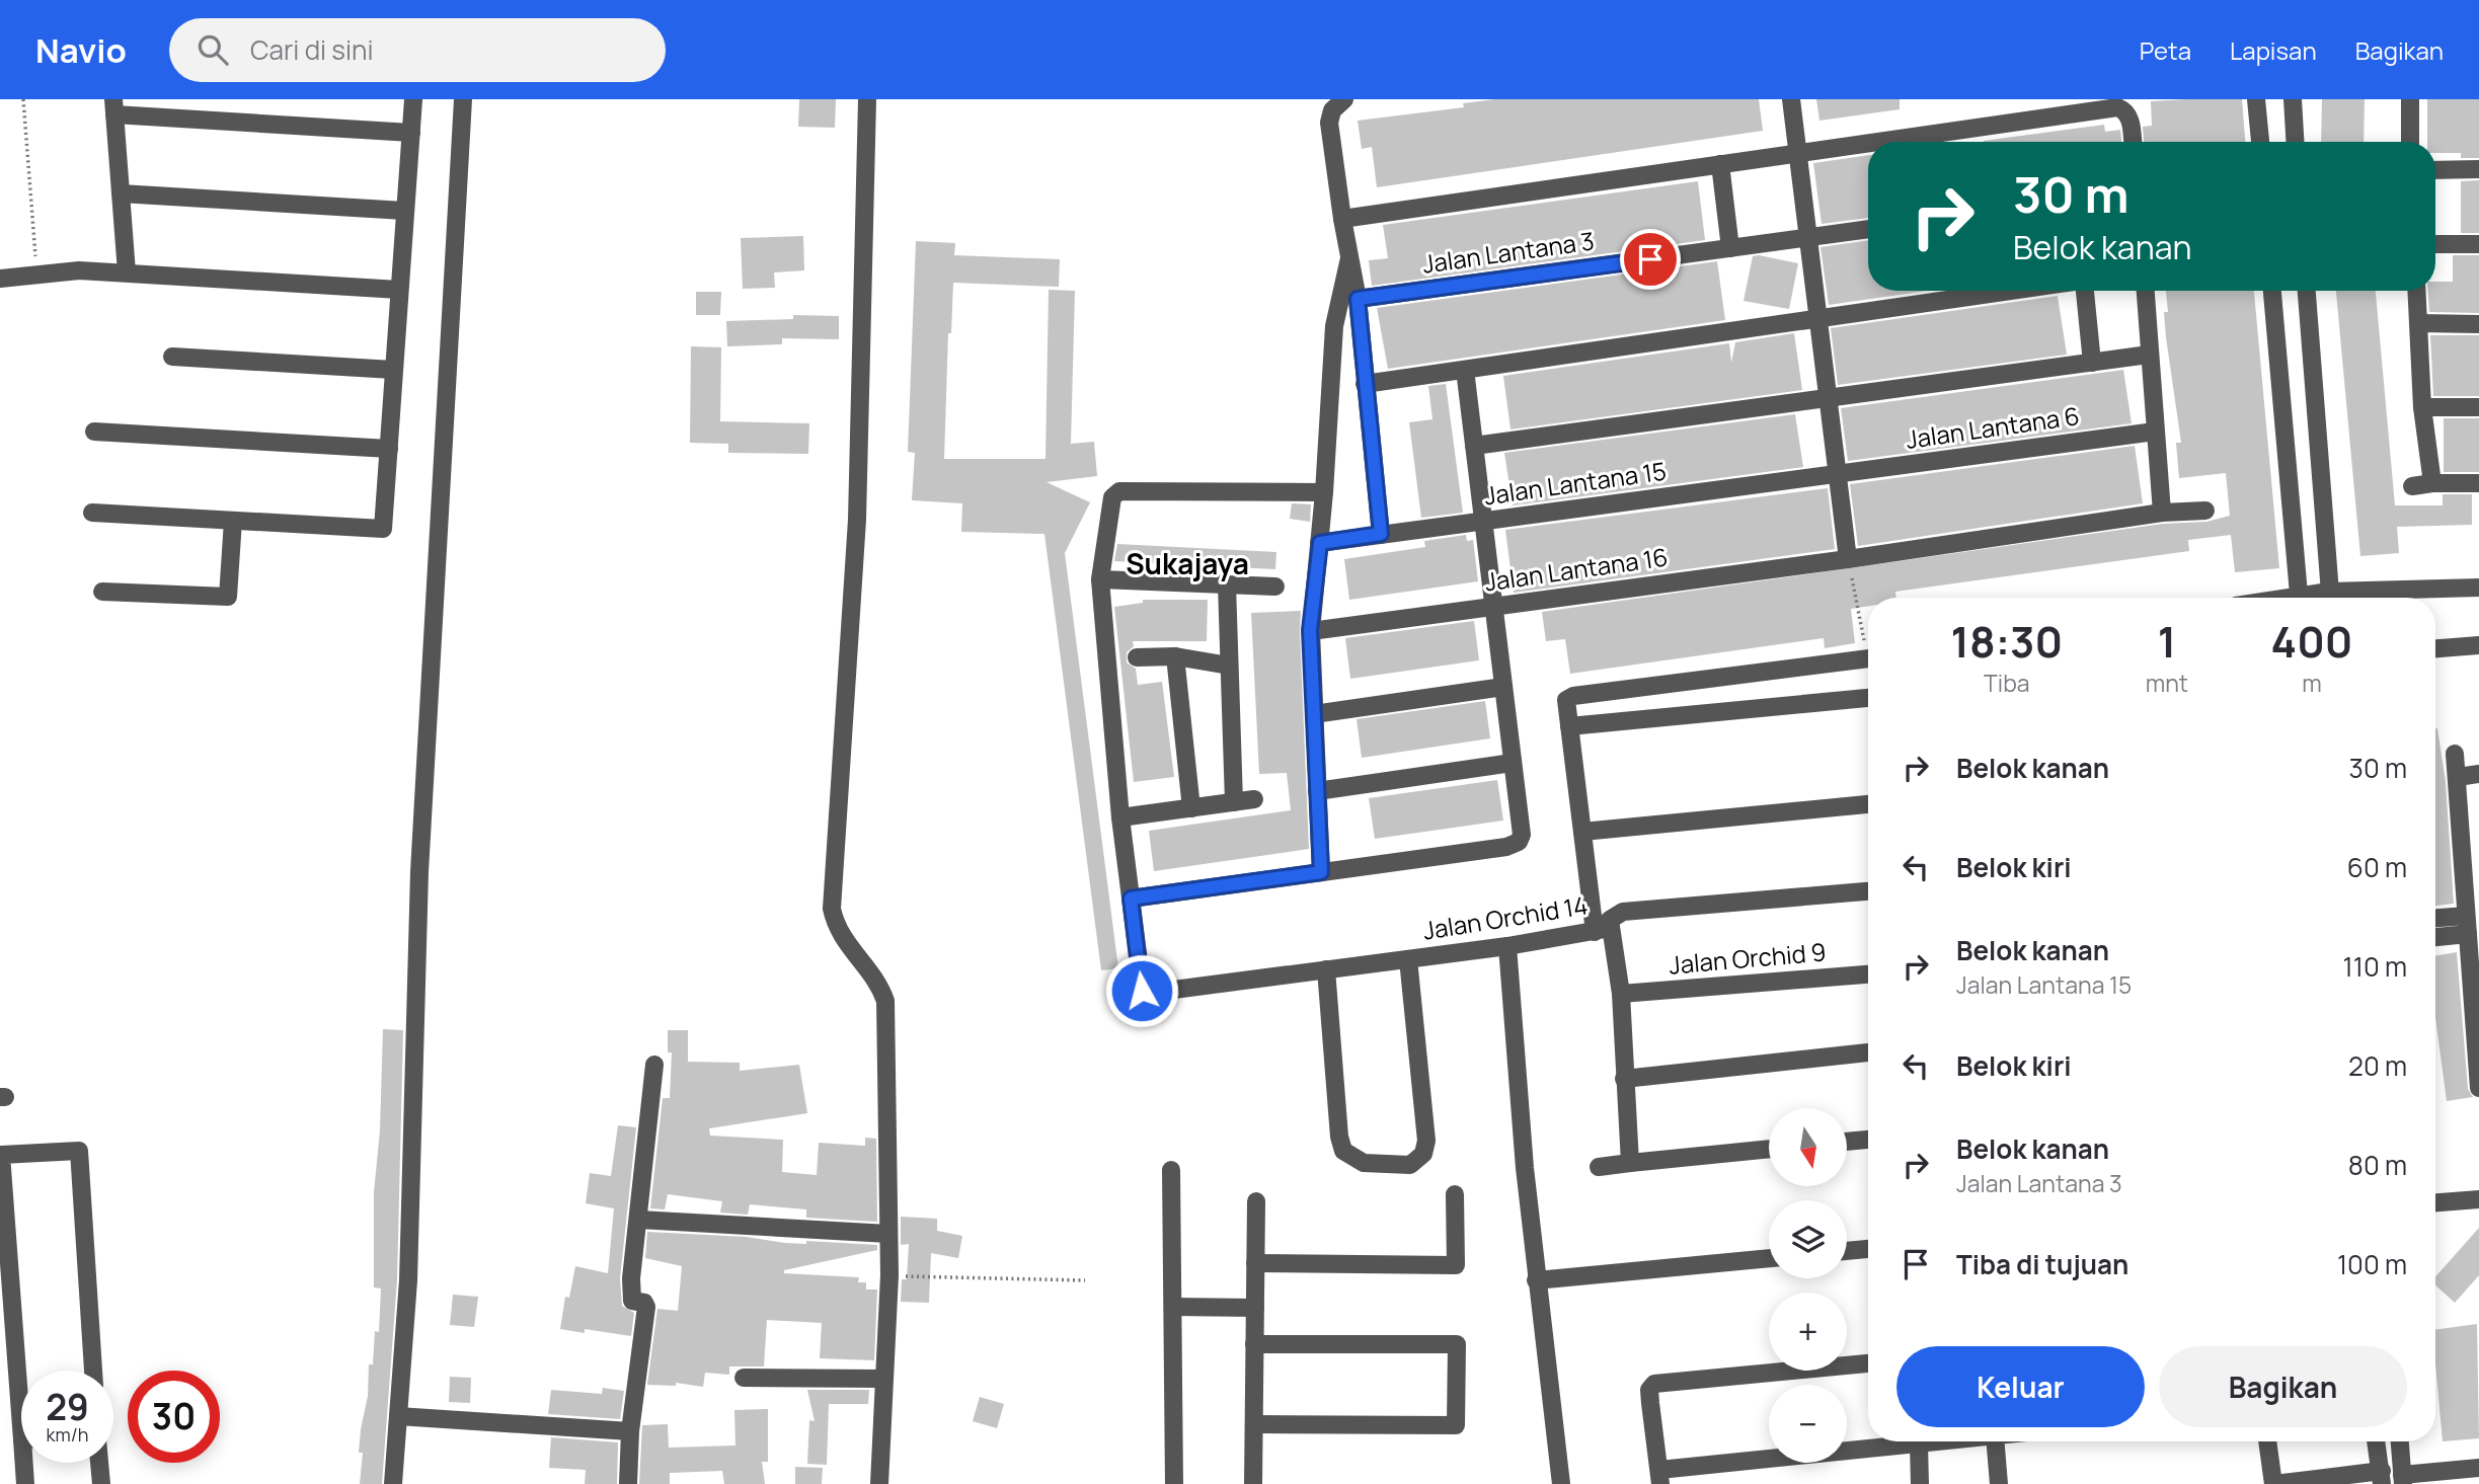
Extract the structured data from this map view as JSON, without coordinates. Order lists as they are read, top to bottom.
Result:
{
  "streets": {
    "street": [
      "Jalan Lantana 3",
      "Jalan Lantana 6",
      "Jalan Lantana 15",
      "Jalan Lantana 16",
      "Jalan Orchid 14",
      "Jalan Orchid 9"
    ]
  },
  "crossings": [
    ["Jalan Lantana 6", "Jalan Lantana 15"]
  ],
  "districts": ["Sukajaya"],
  "north": "bottom",
  "page": {
    "header": "Navio",
    "search": "Cari di sini",
    "nav": ["Peta", "Lapisan", "Bagikan"],
    "turn": ["30 m", "Belok kanan"],
    "eta": [
      "18:30",
      "Tiba",
      "1",
      "mnt",
      "400",
      "m"
    ],
    "list": [
      {
        "name": "Belok kanan",
        "value": "30 m"
      },
      {
        "name": "Belok kiri",
        "value": "60 m"
      },
      {
        "name": "Belok kanan",
        "note": "Jalan Lantana 15",
        "value": "110 m"
      },
      {
        "name": "Belok kiri",
        "value": "20 m"
      },
      {
        "name": "Belok kanan",
        "note": "Jalan Lantana 3",
        "value": "80 m"
      },
      {
        "name": "Tiba di tujuan",
        "value": "100 m"
      }
    ],
    "map_buttons": ["+", "−"],
    "buttons": ["Keluar", "Bagikan"],
    "speed": "29 km/h",
    "limit": "30"
  }
}
